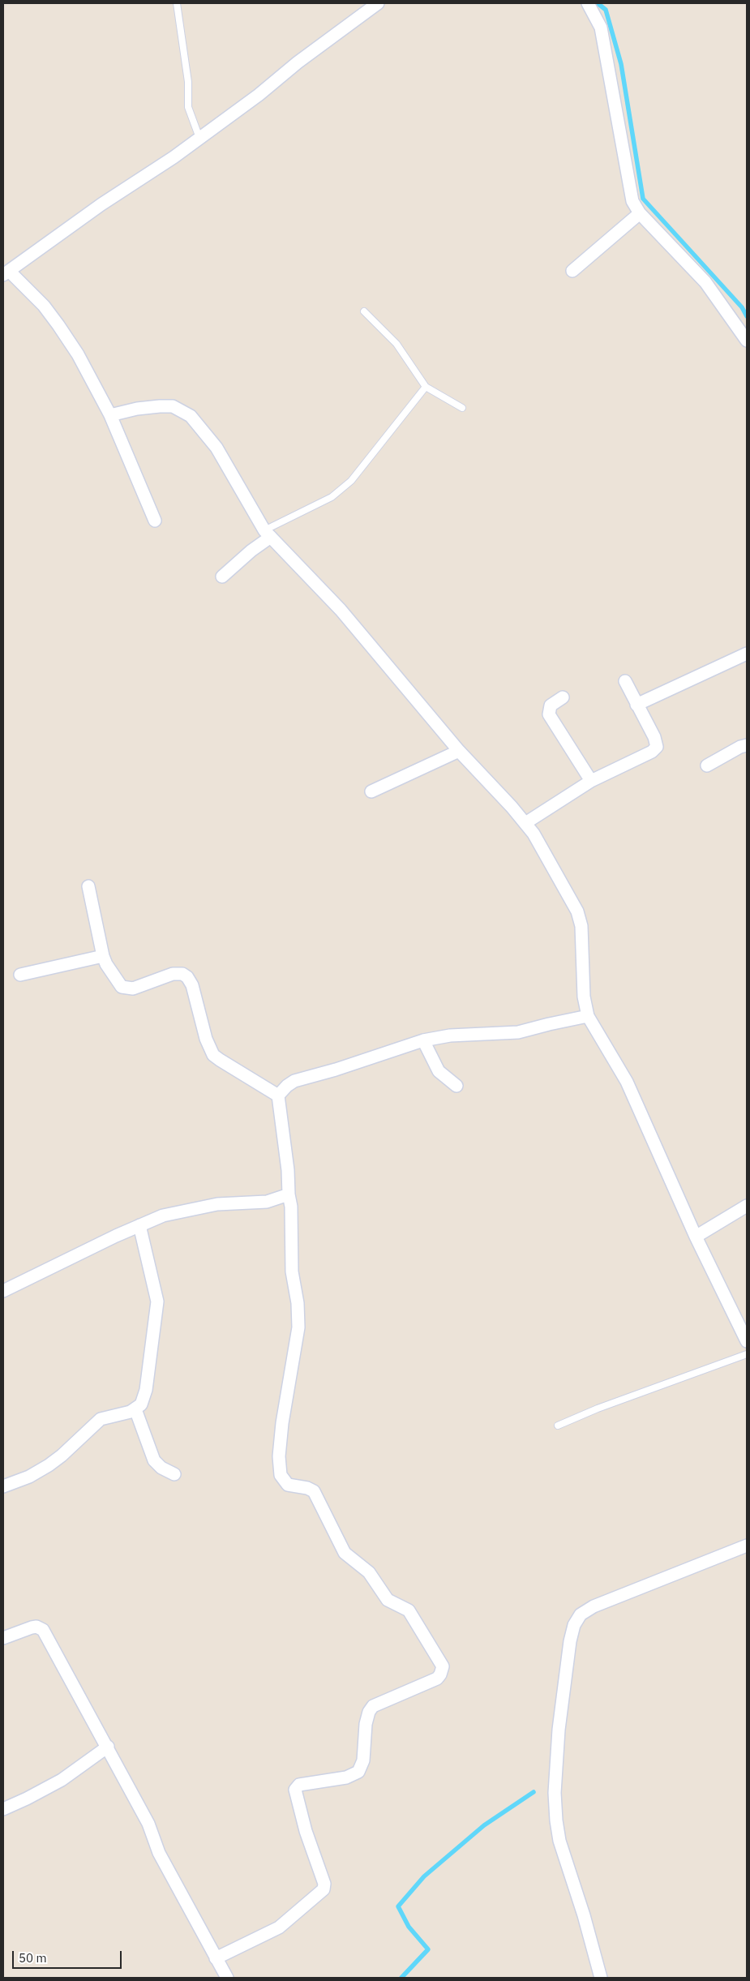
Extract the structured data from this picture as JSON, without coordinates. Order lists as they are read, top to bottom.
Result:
{
  "scale_bar": "50 m"
}
